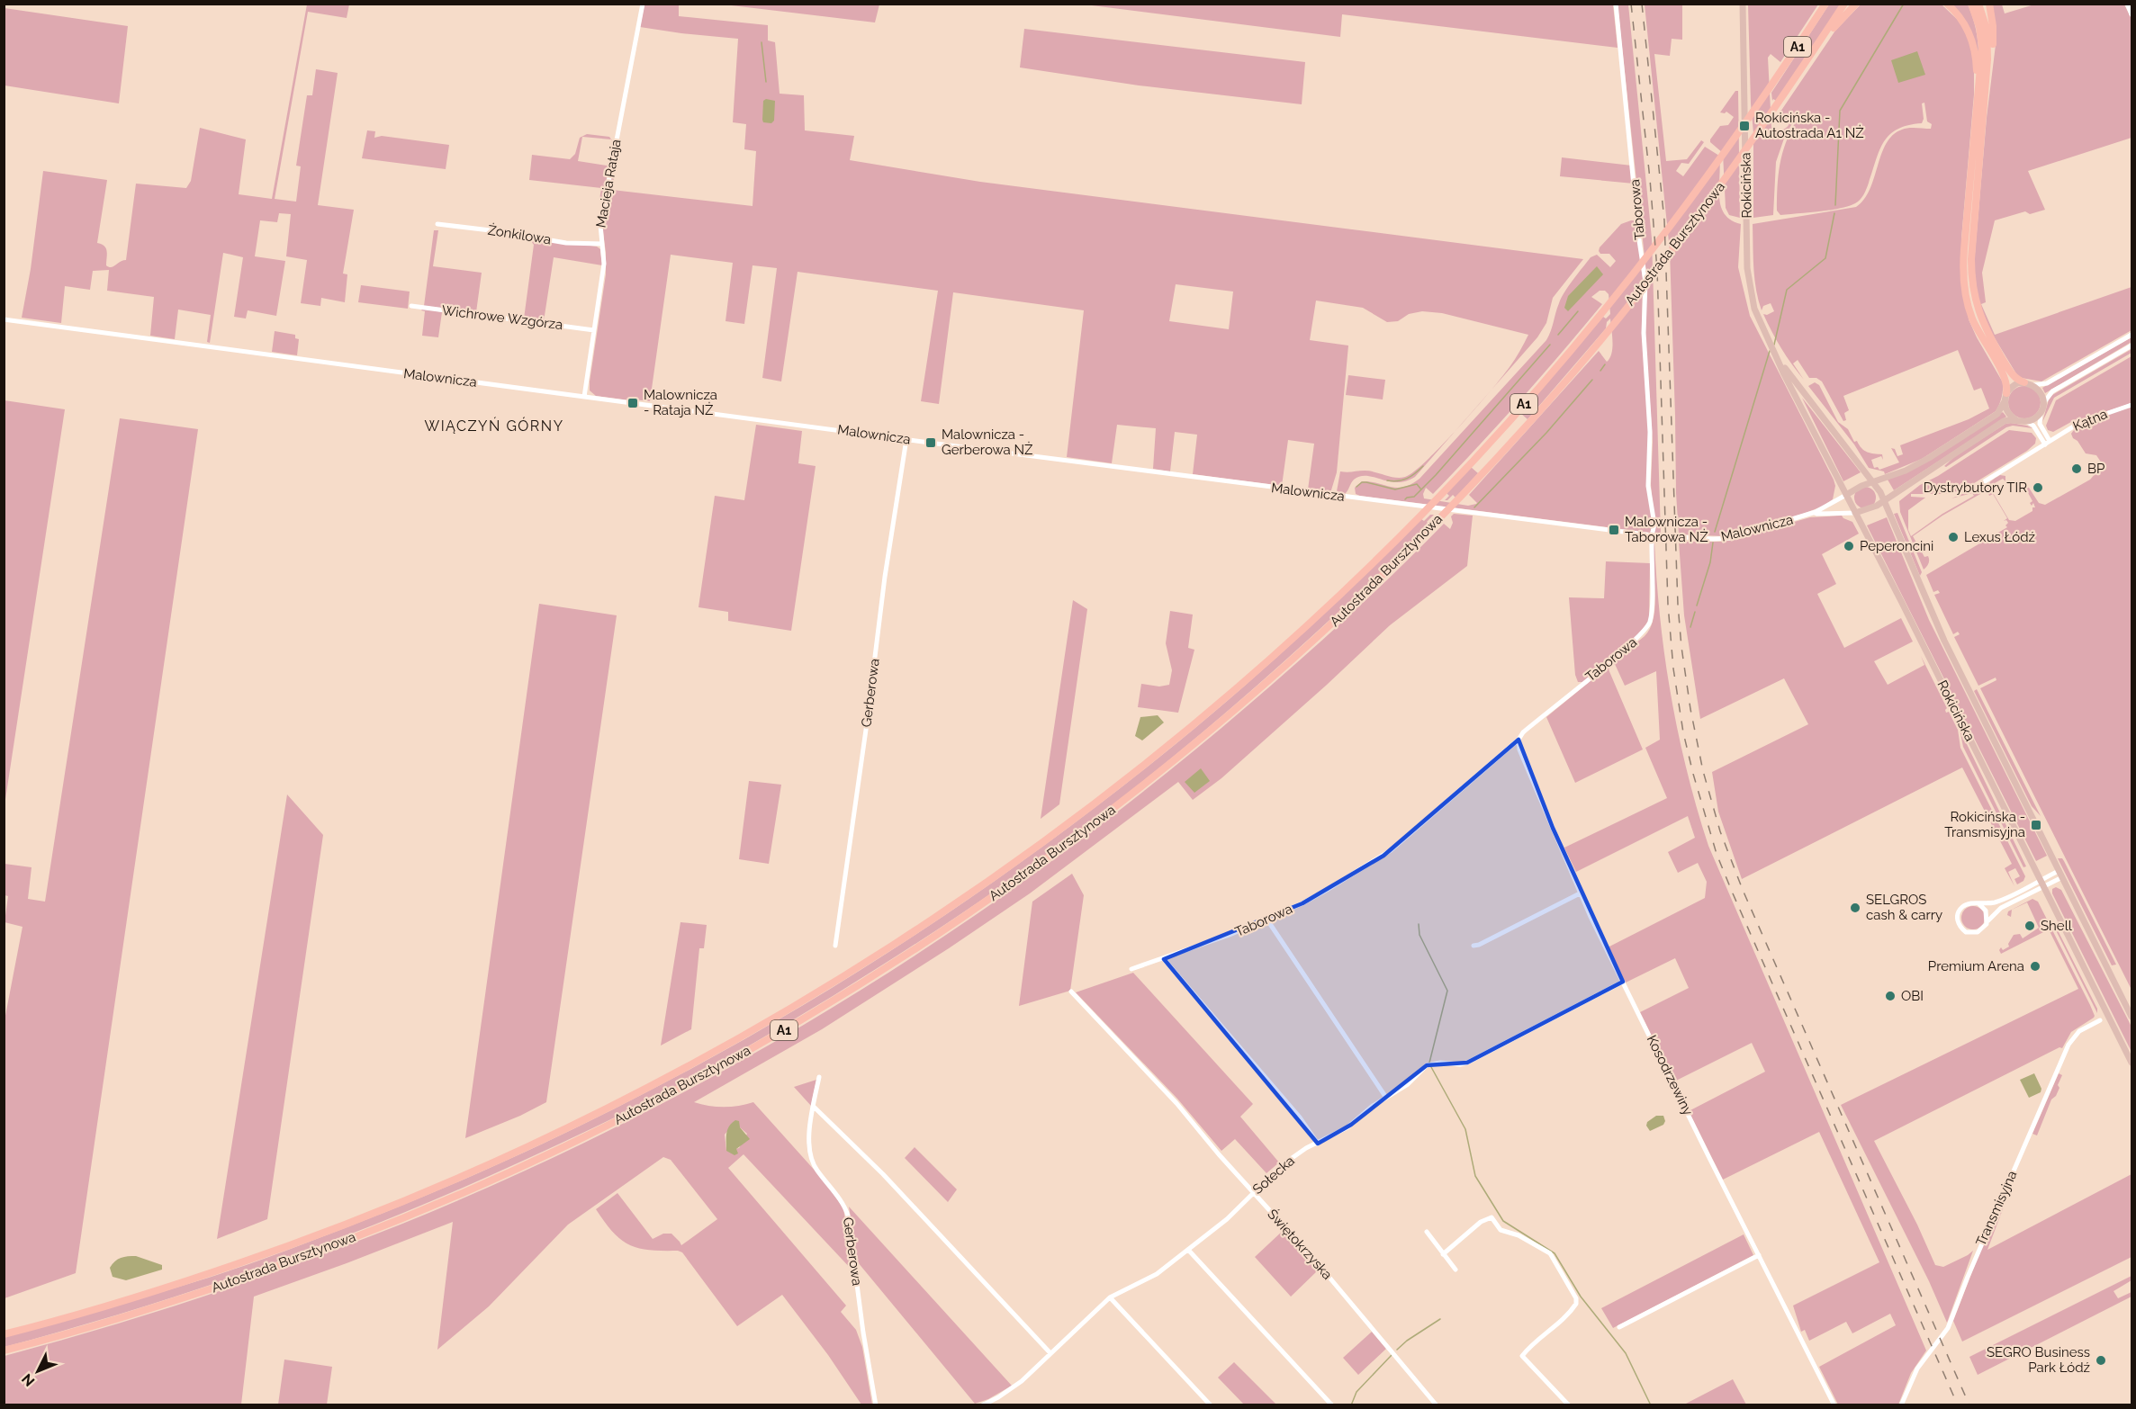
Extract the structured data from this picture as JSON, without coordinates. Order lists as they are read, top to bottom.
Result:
{
  "streets": {
    "highway": ["A1", "Autostrada Bursztynowa"],
    "main road": ["Rokicińska"],
    "street": [
      "Macieja Rataja",
      "Taborowa",
      "Żonkilowa",
      "Wichrowe Wzgórza",
      "Malownicza",
      "Kątna",
      "Gerberowa",
      "Kosodrzewiny",
      "Sołecka",
      "Transmisyjna",
      "Świętokrzyska"
    ]
  },
  "crossings": [
    ["Macieja Rataja", "Żonkilowa"],
    ["Macieja Rataja", "Wichrowe Wzgórza"],
    ["Macieja Rataja", "Malownicza"],
    ["Rokicińska", "Malownicza"],
    ["Taborowa", "Malownicza"],
    ["Taborowa", "Kosodrzewiny"],
    ["Malownicza", "Gerberowa"],
    ["Kosodrzewiny", "Sołecka"],
    ["Sołecka", "Świętokrzyska"]
  ],
  "districts": ["WIĄCZYŃ GÓRNY"],
  "places": {
    "transit": [
      "Rokicińska - Autostrada A1 NŻ",
      "Malownicza - Rataja NŻ",
      "Malownicza - Gerberowa NŻ",
      "Malownicza - Taborowa NŻ",
      "Rokicińska - Transmisyjna"
    ],
    "other": [
      "BP",
      "Dystrybutory TIR",
      "Lexus Łódź",
      "Peperoncini",
      "SELGROS cash & carry",
      "Shell",
      "Premium Arena",
      "OBI",
      "SEGRO Business Park Łódź"
    ]
  },
  "north": "bottom left"
}
